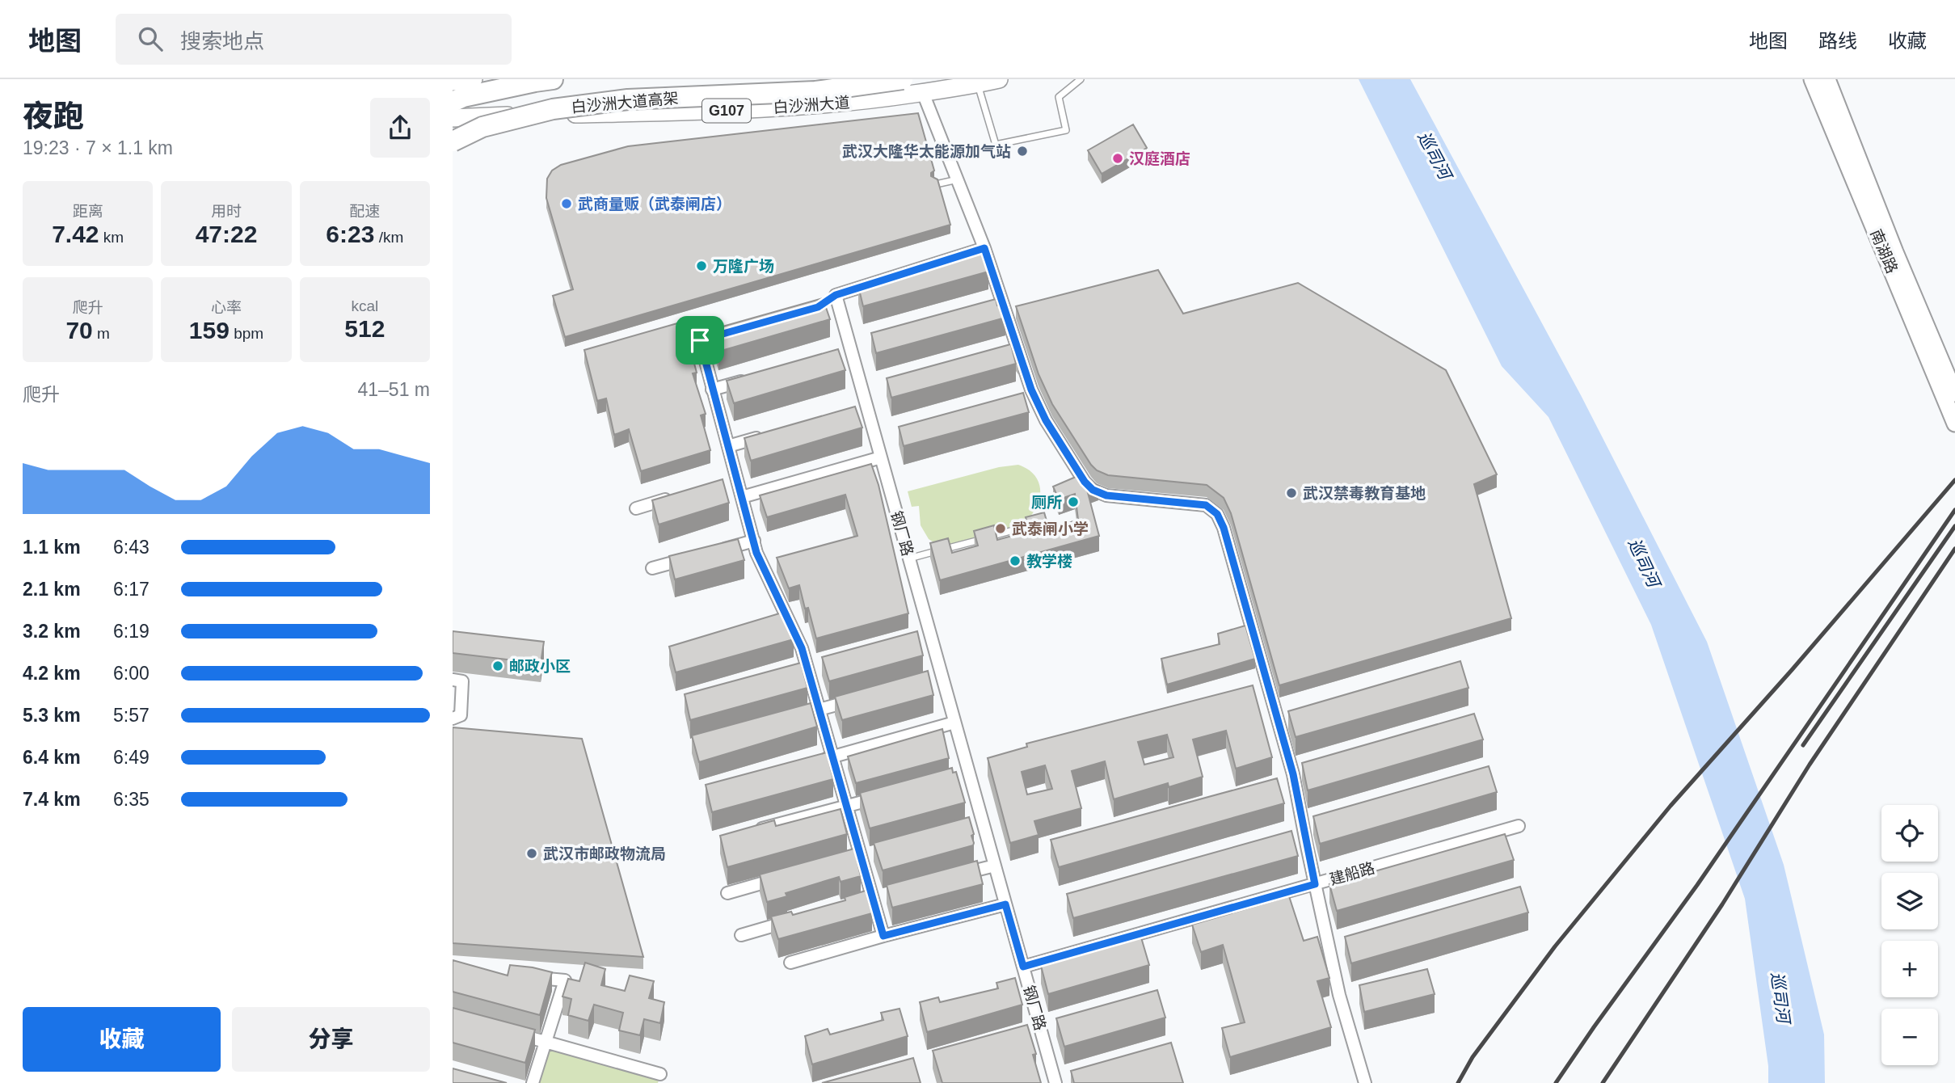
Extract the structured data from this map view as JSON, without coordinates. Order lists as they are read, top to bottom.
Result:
{
  "streets": {
    "highway": ["白沙洲大道高架"],
    "main road": ["白沙洲大道", "G107", "南湖路"],
    "street": ["钢厂路", "建船路"]
  },
  "crossings": [
    ["钢厂路", "建船路"]
  ],
  "water": ["巡司河"],
  "places": [
    "武汉大隆华太能源加气站",
    "汉庭酒店",
    "武商量贩（武泰闸店）",
    "万隆广场",
    "武汉禁毒教育基地",
    "厕所",
    "武泰闸小学",
    "教学楼",
    "邮政小区",
    "武汉市邮政物流局"
  ],
  "page": {
    "header": "地图",
    "search": "搜索地点",
    "nav": ["地图", "路线", "收藏"],
    "heading": ["夜跑", "19:23 · 7 × 1.1 km"],
    "stats": [
      ["距离", "7.42 km"],
      ["用时", "47:22"],
      ["配速", "6:23 /km"],
      ["爬升", "70 m"],
      ["心率", "159 bpm"],
      ["kcal", "512"]
    ],
    "chart": ["爬升", "41–51 m"],
    "list": [
      {
        "name": "1.1 km",
        "note": "6:43"
      },
      {
        "name": "2.1 km",
        "note": "6:17"
      },
      {
        "name": "3.2 km",
        "note": "6:19"
      },
      {
        "name": "4.2 km",
        "note": "6:00"
      },
      {
        "name": "5.3 km",
        "note": "5:57"
      },
      {
        "name": "6.4 km",
        "note": "6:49"
      },
      {
        "name": "7.4 km",
        "note": "6:35"
      }
    ],
    "map_buttons": ["+", "−"],
    "buttons": ["收藏", "分享"]
  }
}
